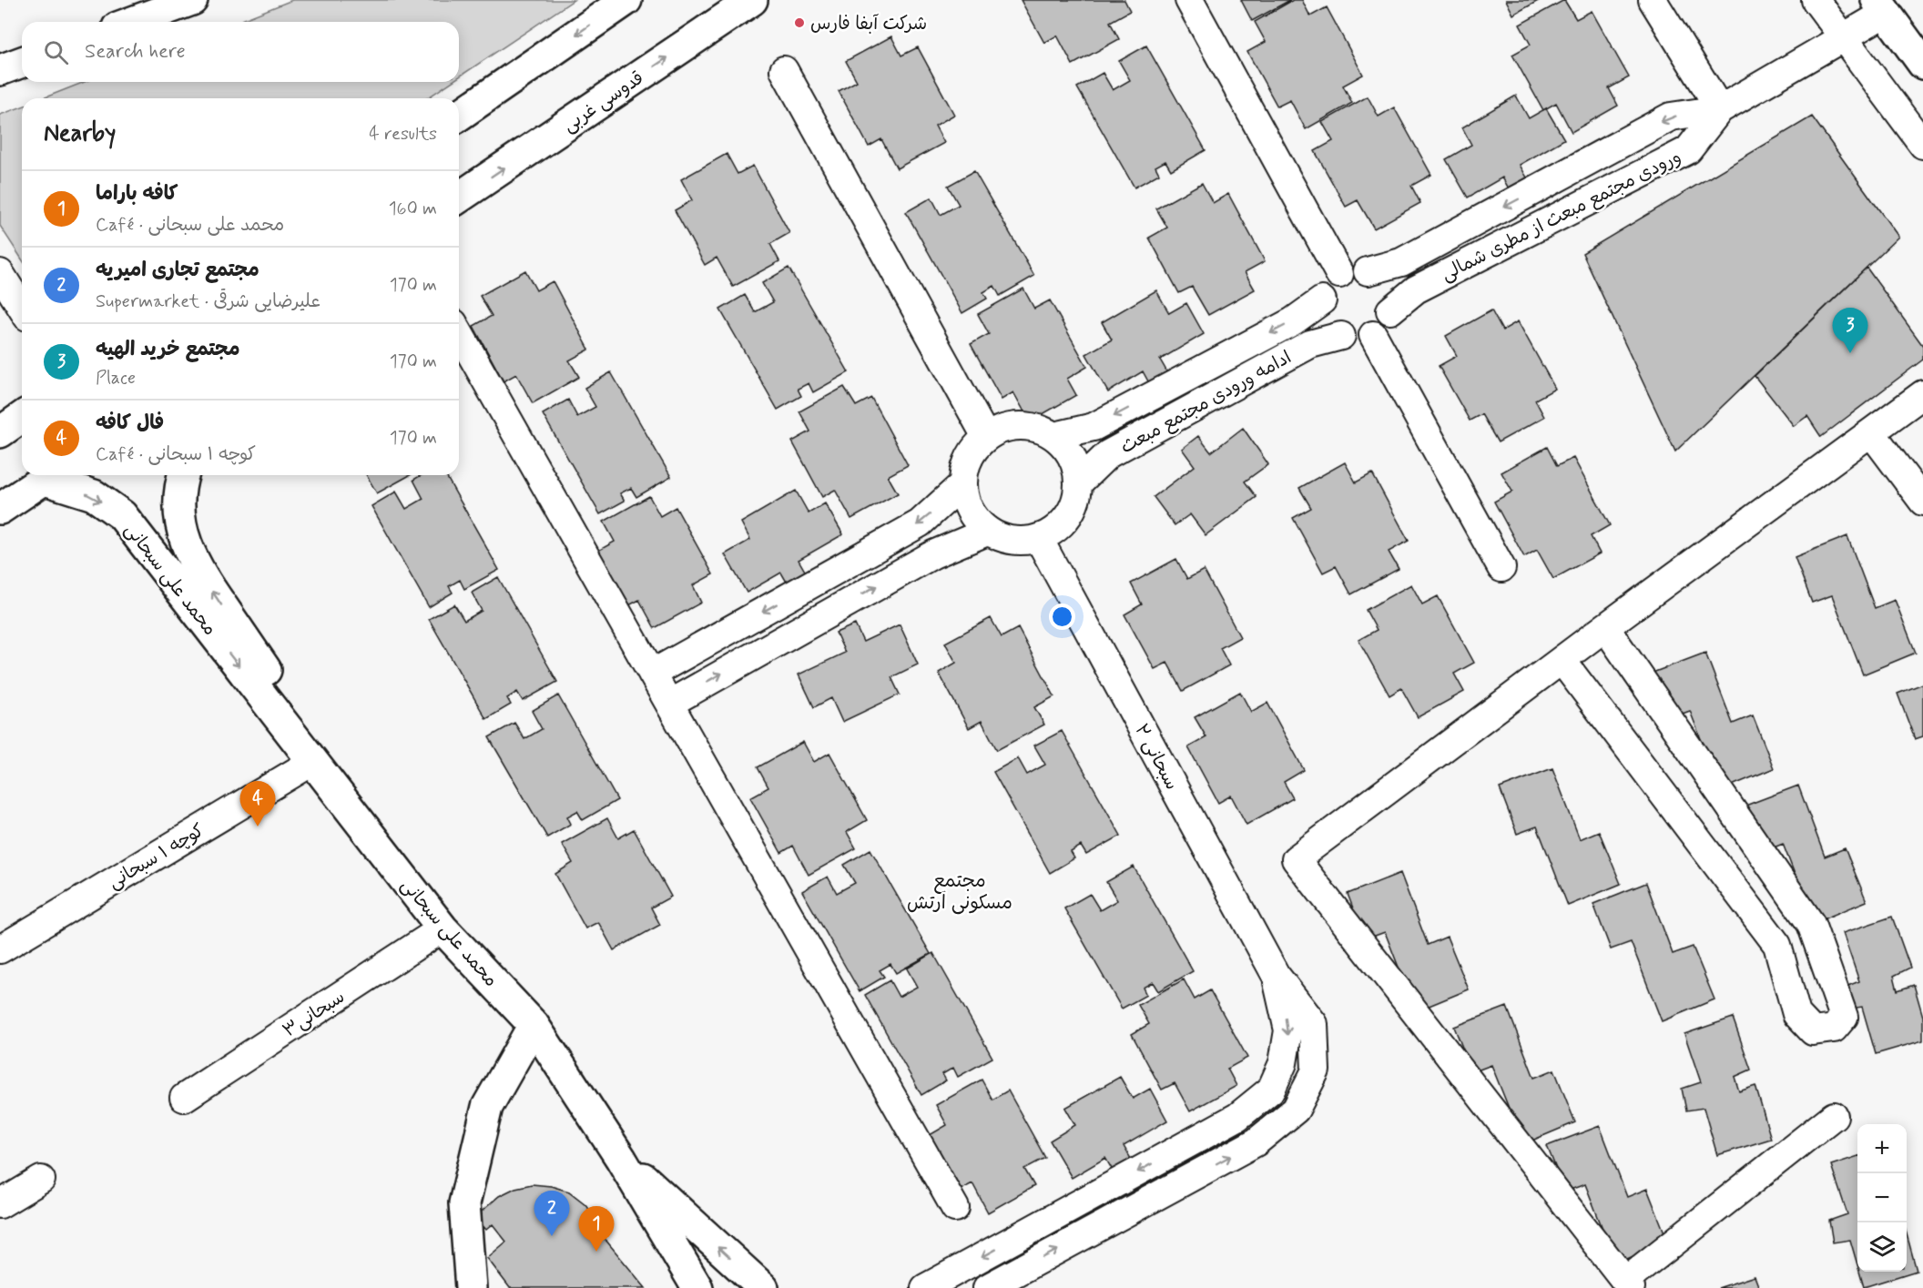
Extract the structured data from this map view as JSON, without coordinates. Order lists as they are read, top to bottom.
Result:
{
  "streets": {
    "street": [
      "قدوسی غربی",
      "ورودی مجتمع مبعث از مطری شمالی",
      "ادامه ورودی مجتمع مبعث",
      "محمد علی سبحانی",
      "سبحانی ۲",
      "کوچه ۱ سبحانی",
      "سبحانی۳"
    ]
  },
  "crossings": [
    ["ورودی مجتمع مبعث از مطری شمالی", "ادامه ورودی مجتمع مبعث"],
    ["ادامه ورودی مجتمع مبعث", "سبحانی ۲"],
    ["محمد علی سبحانی", "کوچه ۱ سبحانی"],
    ["محمد علی سبحانی", "سبحانی۳"]
  ],
  "districts": ["مجتمع مسکونی ارتش"],
  "places": ["شرکت آبفا فارس"],
  "page": {
    "search": "Search here",
    "heading": ["Nearby", "4 results"],
    "list": [
      {
        "mark": "1",
        "name": "کافه باراما",
        "note": "Café · محمد علی سبحانی",
        "value": "160 m"
      },
      {
        "mark": "2",
        "name": "مجتمع تجاری امیریه",
        "note": "Supermarket · علیرضایی شرقی",
        "value": "170 m"
      },
      {
        "mark": "3",
        "name": "مجتمع خرید الهیه",
        "note": "Place",
        "value": "170 m"
      },
      {
        "mark": "4",
        "name": "فال کافه",
        "note": "Café · کوچه ۱ سبحانی",
        "value": "170 m"
      }
    ],
    "pins": [
      "3",
      "4",
      "2",
      "1"
    ],
    "map_buttons": ["+", "−"]
  }
}
